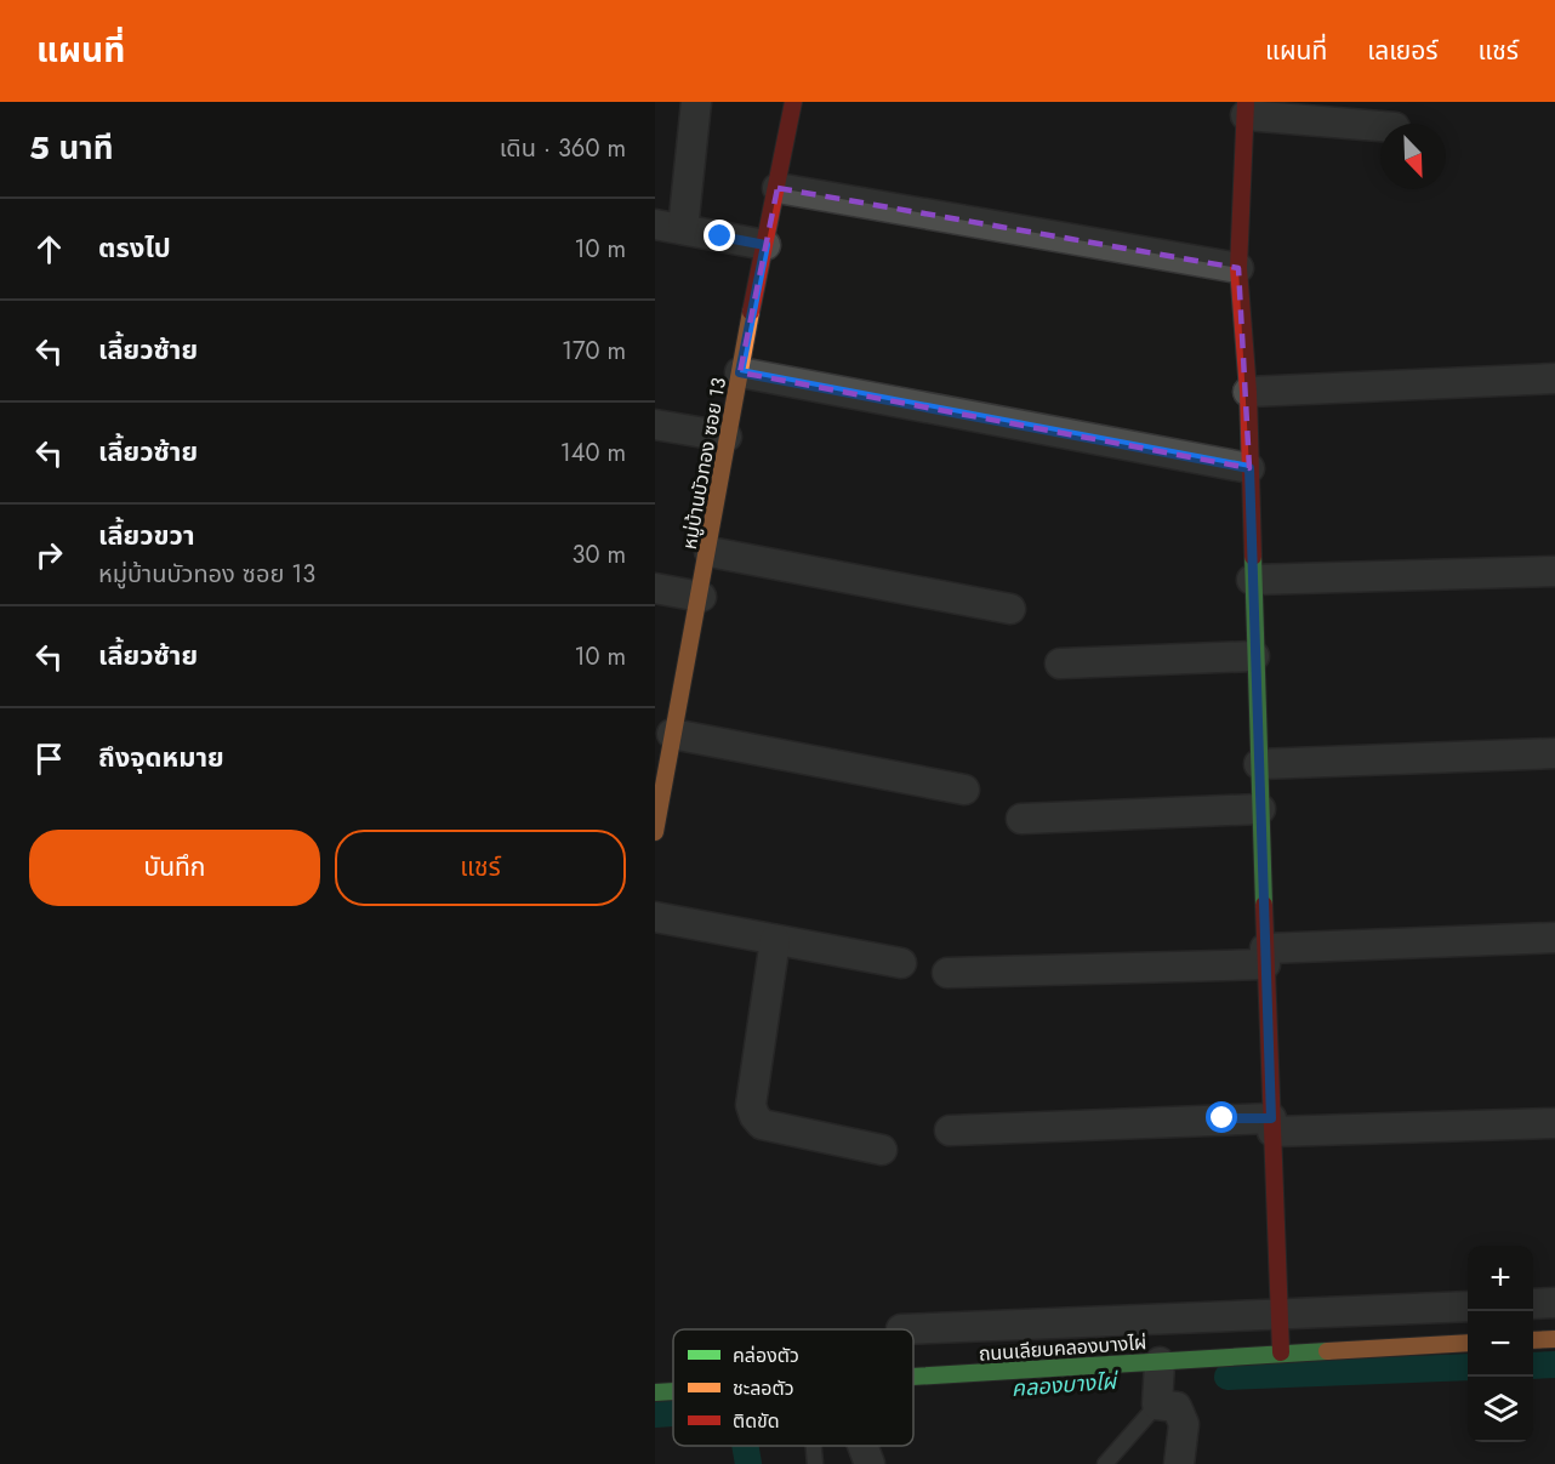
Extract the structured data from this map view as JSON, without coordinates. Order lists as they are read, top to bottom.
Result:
{
  "streets": {
    "street": ["หมู่บ้านบัวทอง ซอย 13", "ถนนเลียบคลองบางไผ่"]
  },
  "water": ["คลองบางไผ่"],
  "legend": ["คล่องตัว", "ชะลอตัว", "ติดขัด"],
  "north": "bottom right",
  "page": {
    "header": "แผนที่",
    "nav": ["แผนที่", "เลเยอร์", "แชร์"],
    "heading": ["5 นาที", "เดิน · 360 m"],
    "list": [
      ["ตรงไป", "10 m"],
      ["เลี้ยวซ้าย", "170 m"],
      ["เลี้ยวซ้าย", "140 m"],
      ["เลี้ยวขวา", "หมู่บ้านบัวทอง ซอย 13", "30 m"],
      ["เลี้ยวซ้าย", "10 m"],
      "ถึงจุดหมาย"
    ],
    "buttons": ["บันทึก", "แชร์"],
    "map_buttons": ["+", "−"]
  }
}
